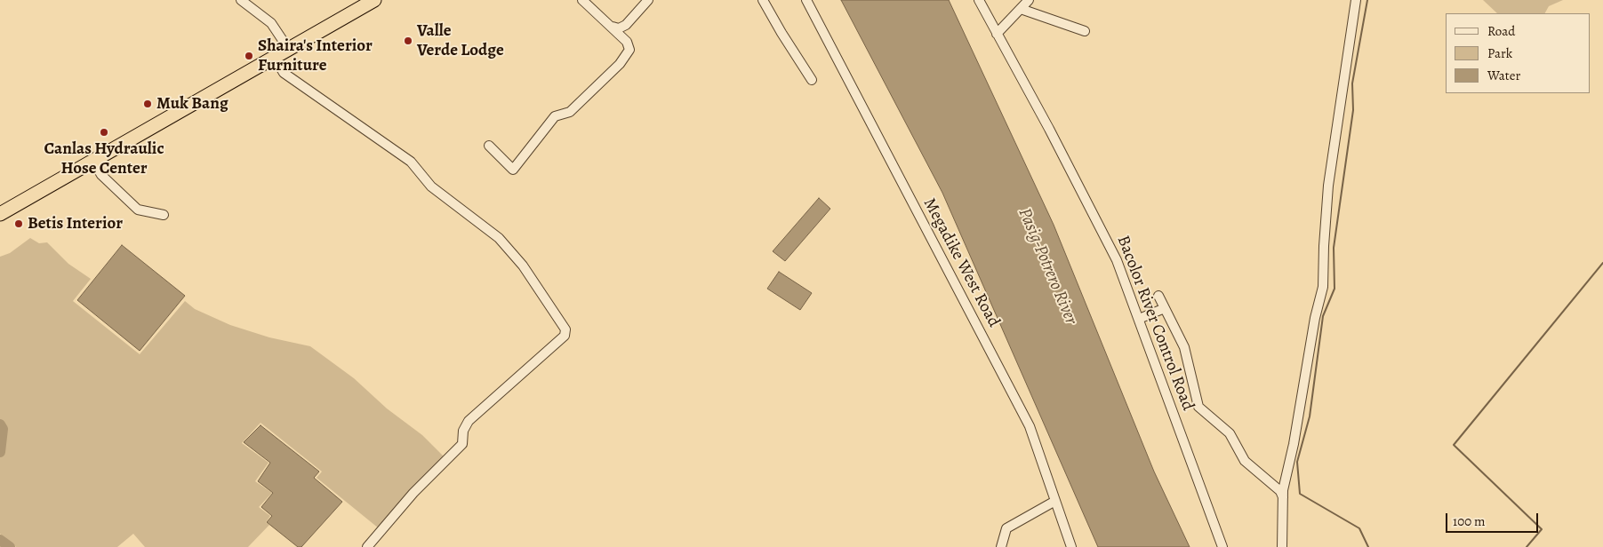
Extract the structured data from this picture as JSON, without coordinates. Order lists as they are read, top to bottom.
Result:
{
  "streets": {
    "street": ["Megadike West Road", "Bacolor River Control Road"]
  },
  "water": ["Pasig-Potrero River"],
  "places": [
    "Valle Verde Lodge",
    "Shaira's Interior Furniture",
    "Muk Bang",
    "Canlas Hydraulic Hose Center",
    "Betis Interior"
  ],
  "legend": ["Road", "Park", "Water"],
  "scale_bar": "100 m"
}
